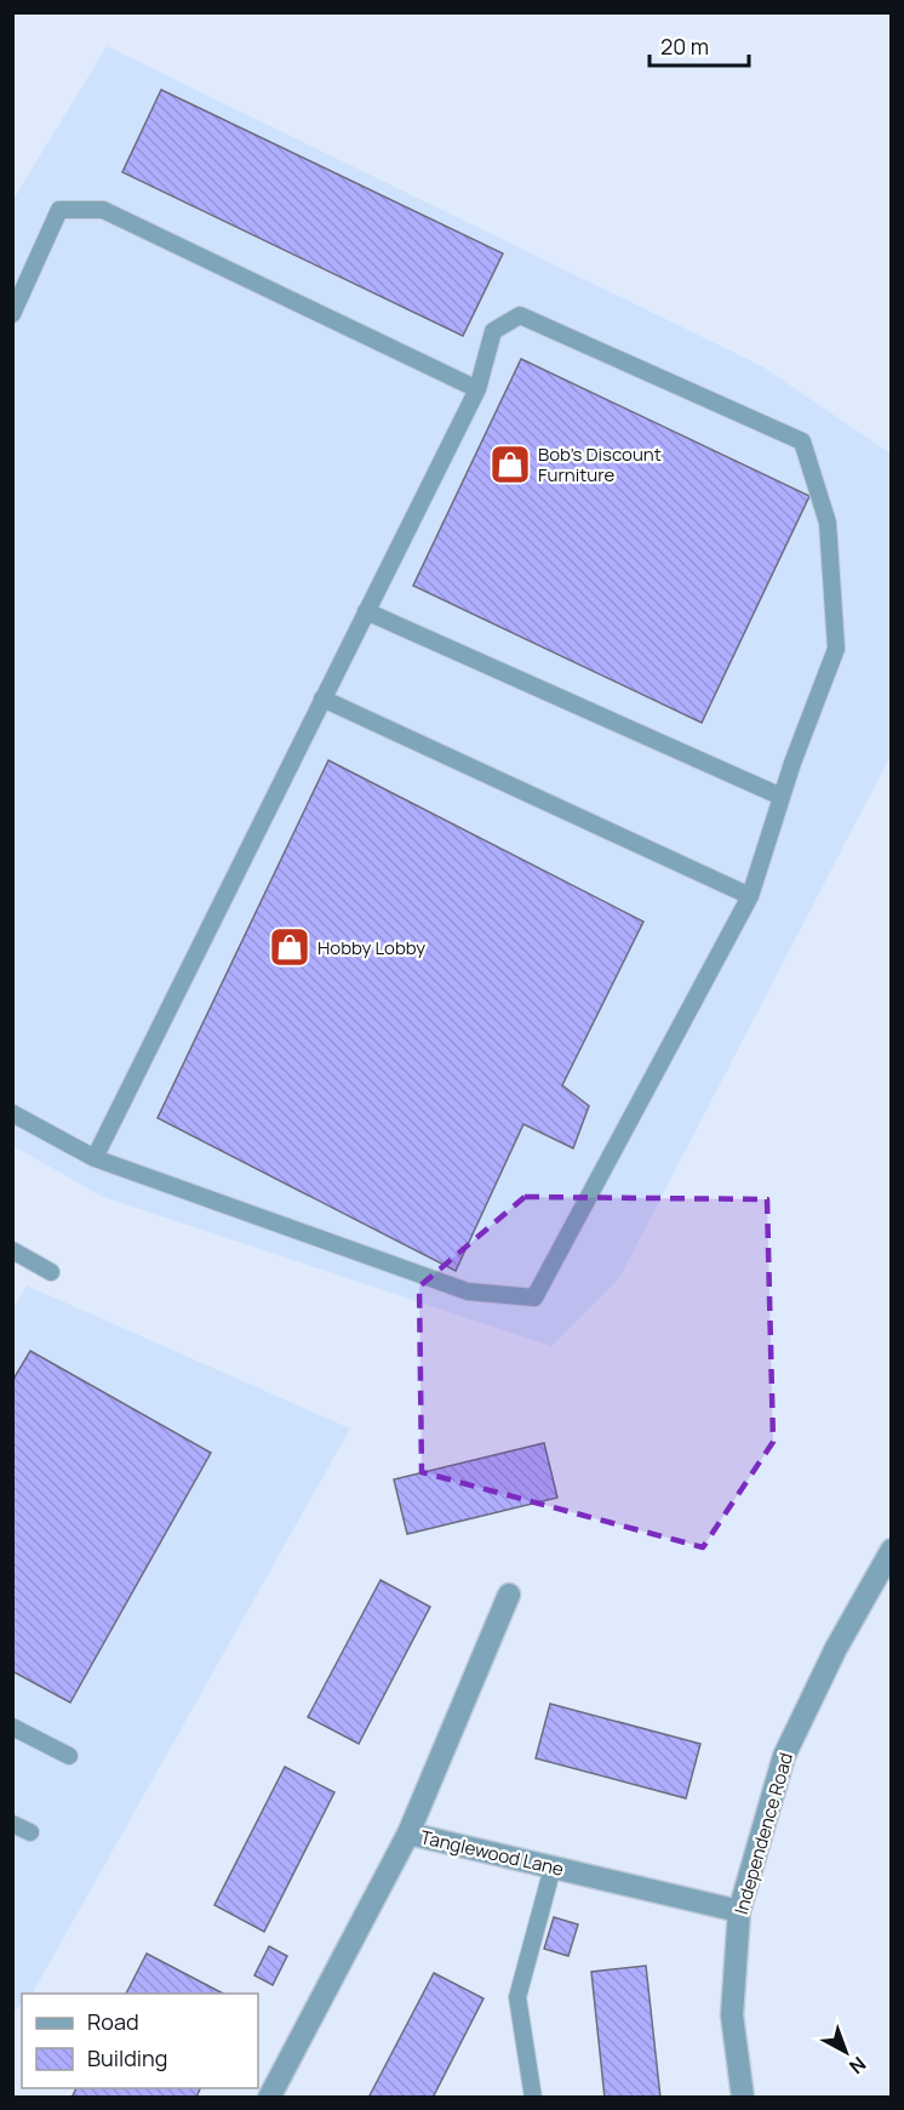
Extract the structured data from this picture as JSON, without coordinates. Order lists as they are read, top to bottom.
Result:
{
  "streets": {
    "street": ["Independence Road", "Tanglewood Lane"]
  },
  "crossings": [
    ["Independence Road", "Tanglewood Lane"]
  ],
  "places": {
    "shop": ["Bob's Discount Furniture", "Hobby Lobby"]
  },
  "legend": ["Road", "Building"],
  "scale_bar": "20 m",
  "north": "bottom right"
}
